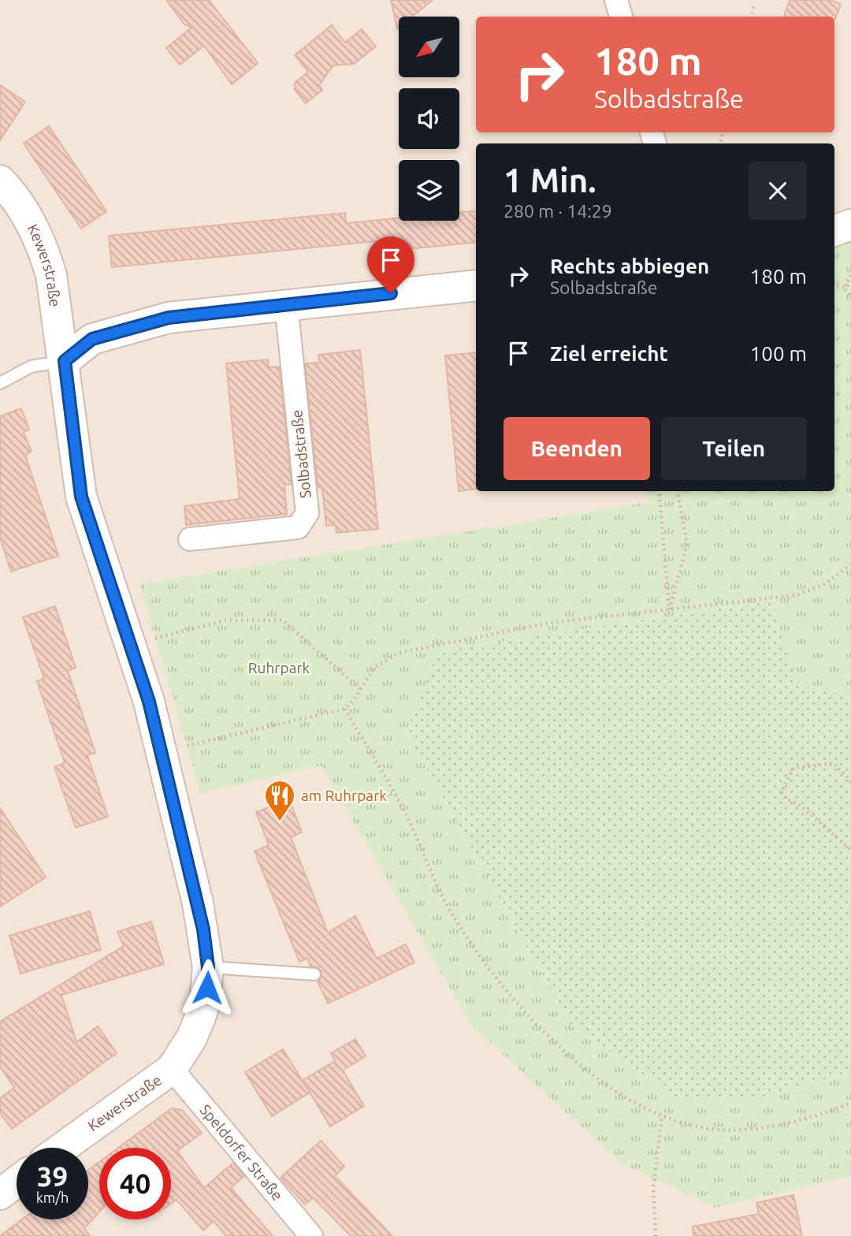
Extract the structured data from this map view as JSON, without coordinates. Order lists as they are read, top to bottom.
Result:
{
  "streets": {
    "street": ["Kewerstraße", "Solbadstraße", "Speldorfer Straße"]
  },
  "crossings": [
    ["Kewerstraße", "Speldorfer Straße"]
  ],
  "parks": ["Ruhrpark"],
  "places": {
    "restaurant": ["am Ruhrpark"]
  },
  "north": "bottom left",
  "page": {
    "turn": ["180 m", "Solbadstraße"],
    "heading": ["1 Min.", "280 m · 14:29"],
    "list": [
      {
        "name": "Rechts abbiegen",
        "note": "Solbadstraße",
        "value": "180 m"
      },
      {
        "name": "Ziel erreicht",
        "value": "100 m"
      }
    ],
    "buttons": ["Beenden", "Teilen"],
    "speed": "39 km/h",
    "limit": "40"
  }
}
